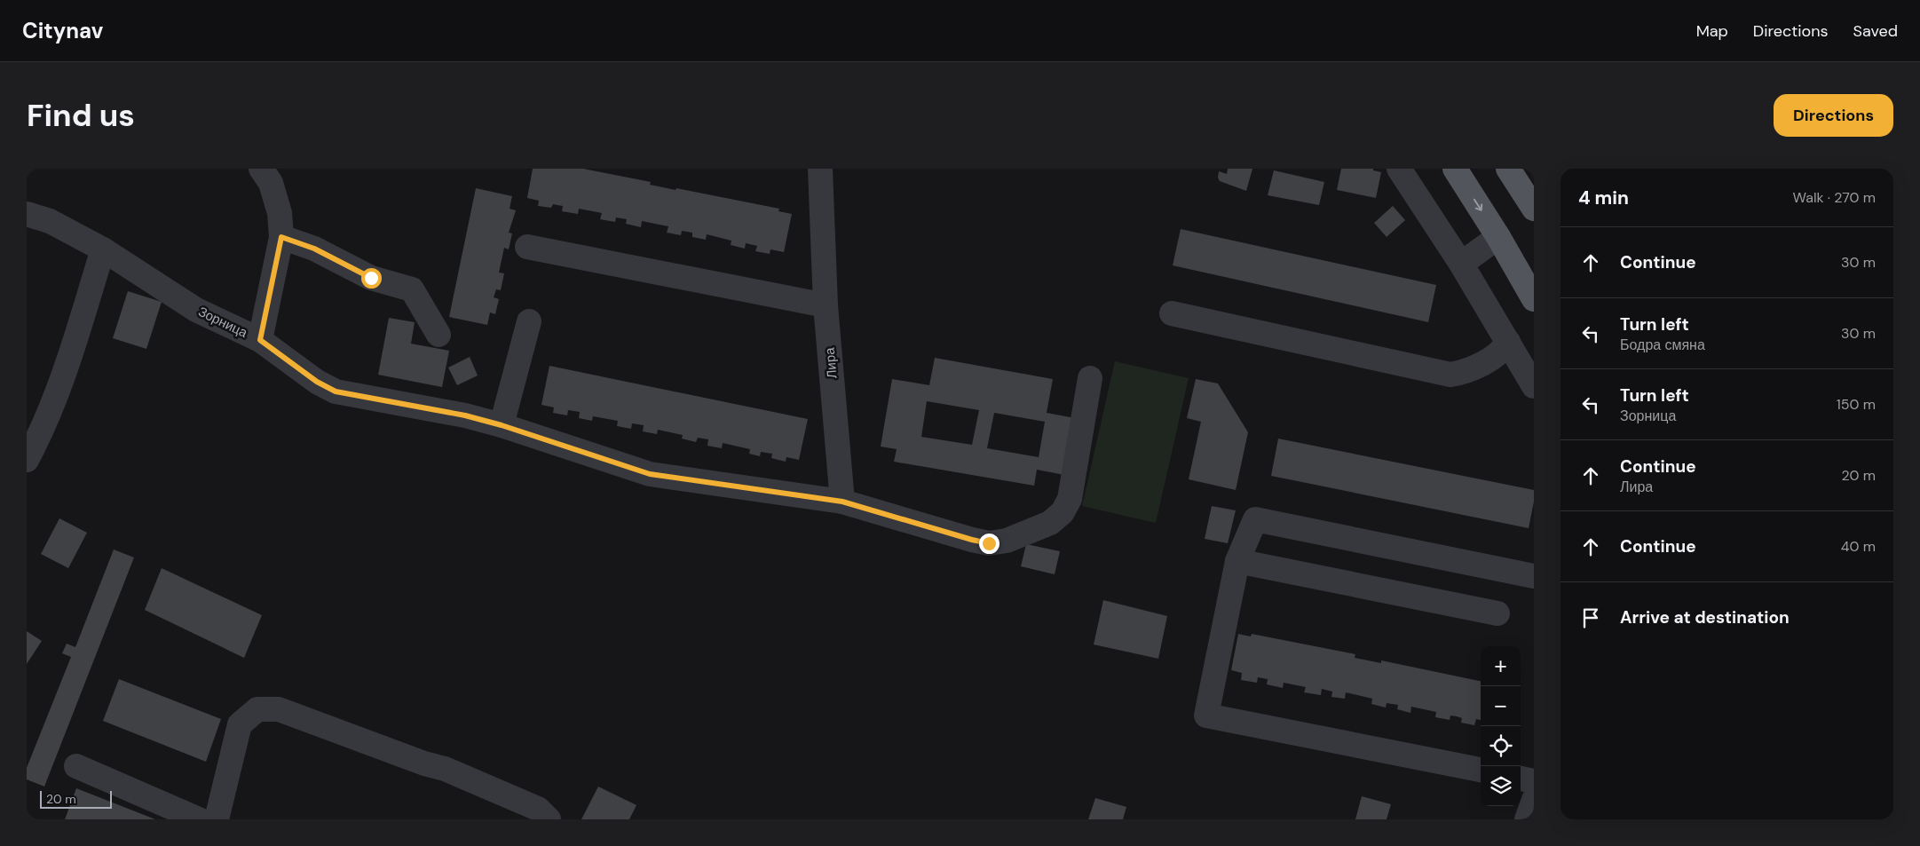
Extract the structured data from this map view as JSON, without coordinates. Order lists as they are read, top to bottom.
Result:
{
  "streets": {
    "street": ["Зорница", "Лира"]
  },
  "crossings": [
    ["Зорница", "Лира"]
  ],
  "scale_bar": "20 m",
  "page": {
    "header": "Citynav",
    "nav": ["Map", "Directions", "Saved"],
    "buttons": "Directions",
    "title": "Find us",
    "heading": ["4 min", "Walk · 270 m"],
    "list": [
      ["Continue", "30 m"],
      ["Turn left", "Бодра смяна", "30 m"],
      ["Turn left", "Зорница", "150 m"],
      ["Continue", "Лира", "20 m"],
      ["Continue", "40 m"],
      "Arrive at destination"
    ],
    "map_buttons": ["+", "−"],
    "scale": "20 m"
  }
}
